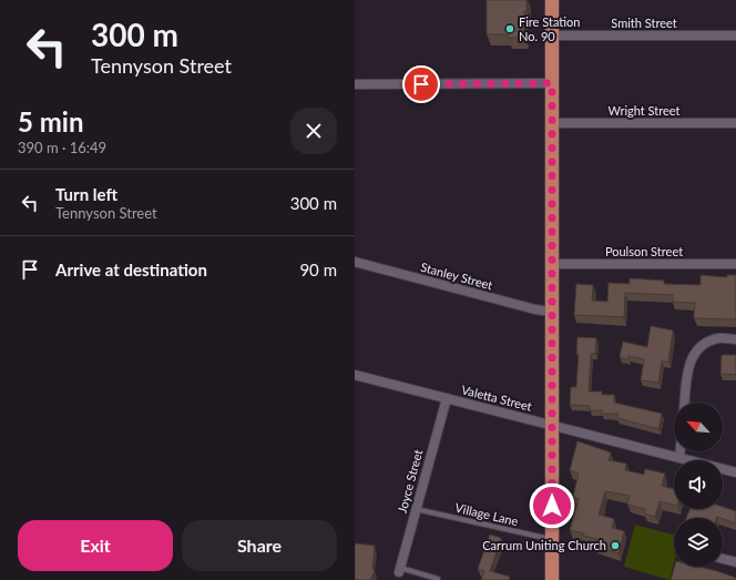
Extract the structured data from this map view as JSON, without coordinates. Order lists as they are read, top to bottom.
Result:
{
  "streets": {
    "street": [
      "Smith Street",
      "Wright Street",
      "Poulson Street",
      "Stanley Street",
      "Valetta Street",
      "Joyce Street"
    ],
    "lane": ["Village Lane"]
  },
  "crossings": [
    ["Valetta Street", "Joyce Street"],
    ["Joyce Street", "Village Lane"]
  ],
  "places": ["Fire Station No. 90", "Carrum Uniting Church"],
  "north": "top left",
  "page": {
    "turn": ["300 m", "Tennyson Street"],
    "heading": ["5 min", "390 m · 16:49"],
    "list": [
      {
        "name": "Turn left",
        "note": "Tennyson Street",
        "value": "300 m"
      },
      {
        "name": "Arrive at destination",
        "value": "90 m"
      }
    ],
    "buttons": ["Exit", "Share"]
  }
}
